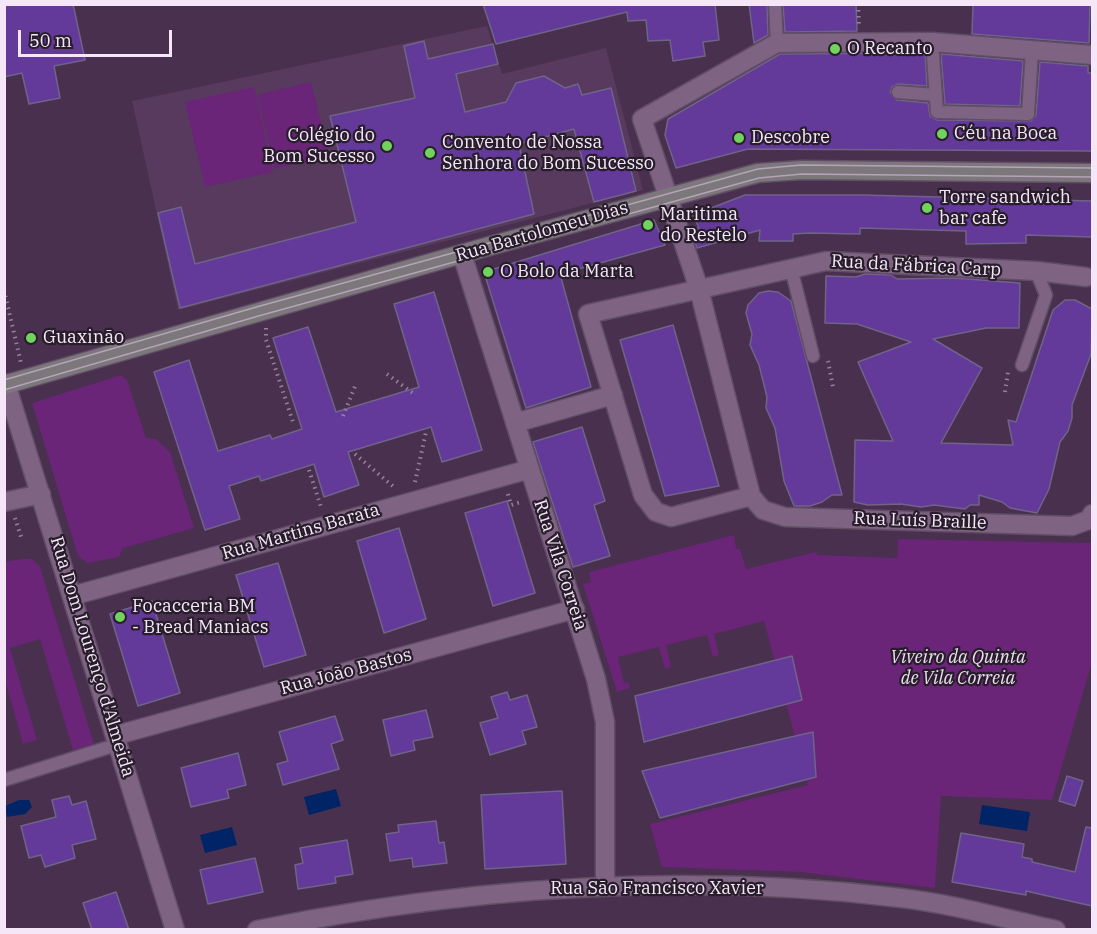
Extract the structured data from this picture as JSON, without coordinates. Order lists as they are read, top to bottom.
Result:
{
  "streets": {
    "street": [
      "Rua Bartolomeu Dias",
      "Rua da Fábrica Carp",
      "Rua Luís Braille",
      "Rua Martins Barata",
      "Rua Vila Correia",
      "Rua Dom Lourenço d'Almeida",
      "Rua João Bastos",
      "Rua São Francisco Xavier"
    ]
  },
  "crossings": [
    ["Rua Bartolomeu Dias", "Rua Vila Correia"],
    ["Rua Bartolomeu Dias", "Rua Dom Lourenço d'Almeida"],
    ["Rua Martins Barata", "Rua Vila Correia"],
    ["Rua Martins Barata", "Rua Dom Lourenço d'Almeida"],
    ["Rua Vila Correia", "Rua João Bastos"],
    ["Rua Vila Correia", "Rua São Francisco Xavier"],
    ["Rua Dom Lourenço d'Almeida", "Rua João Bastos"]
  ],
  "parks": ["Viveiro da Quinta de Vila Correia"],
  "places": [
    "O Recanto",
    "Céu na Boca",
    "Descobre",
    "Colégio do Bom Sucesso",
    "Convento de Nossa Senhora do Bom Sucesso",
    "Torre sandwich bar cafe",
    "Maritima do Restelo",
    "O Bolo da Marta",
    "Guaxinão",
    "Focacceria BM - Bread Maniacs"
  ],
  "scale_bar": "50 m"
}
